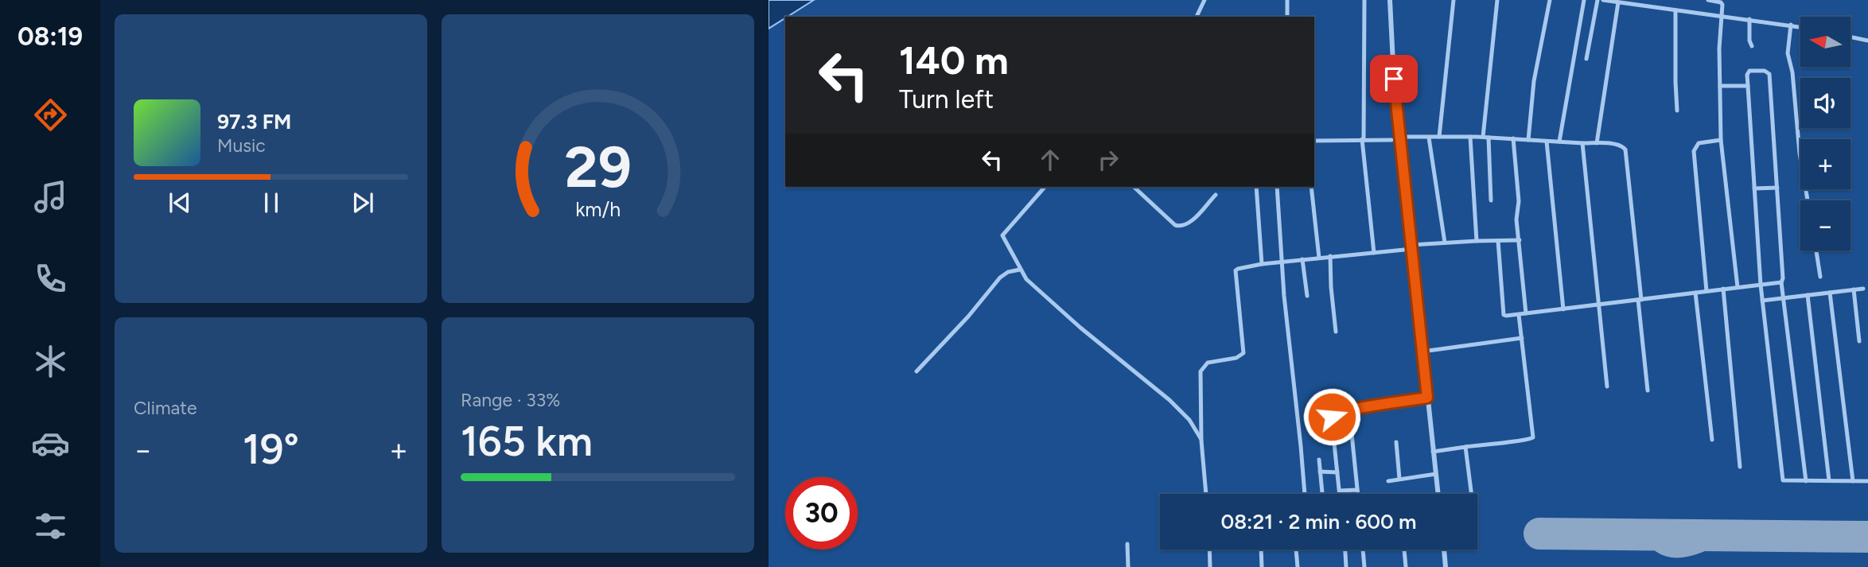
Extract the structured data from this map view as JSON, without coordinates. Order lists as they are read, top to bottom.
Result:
{
  "north": "left",
  "page": {
    "tabs": "08:19",
    "map_buttons": ["+", "−"],
    "turn": ["140 m", "Turn left"],
    "song": ["97.3 FM", "Music"],
    "tile": [
      "Climate",
      ["Range · 33%", "165 km"]
    ],
    "heat": ["−", "19°", "+"],
    "limit": "30",
    "trip": "08:21 · 2 min · 600 m",
    "gauge": ["29", "km/h"]
  }
}
